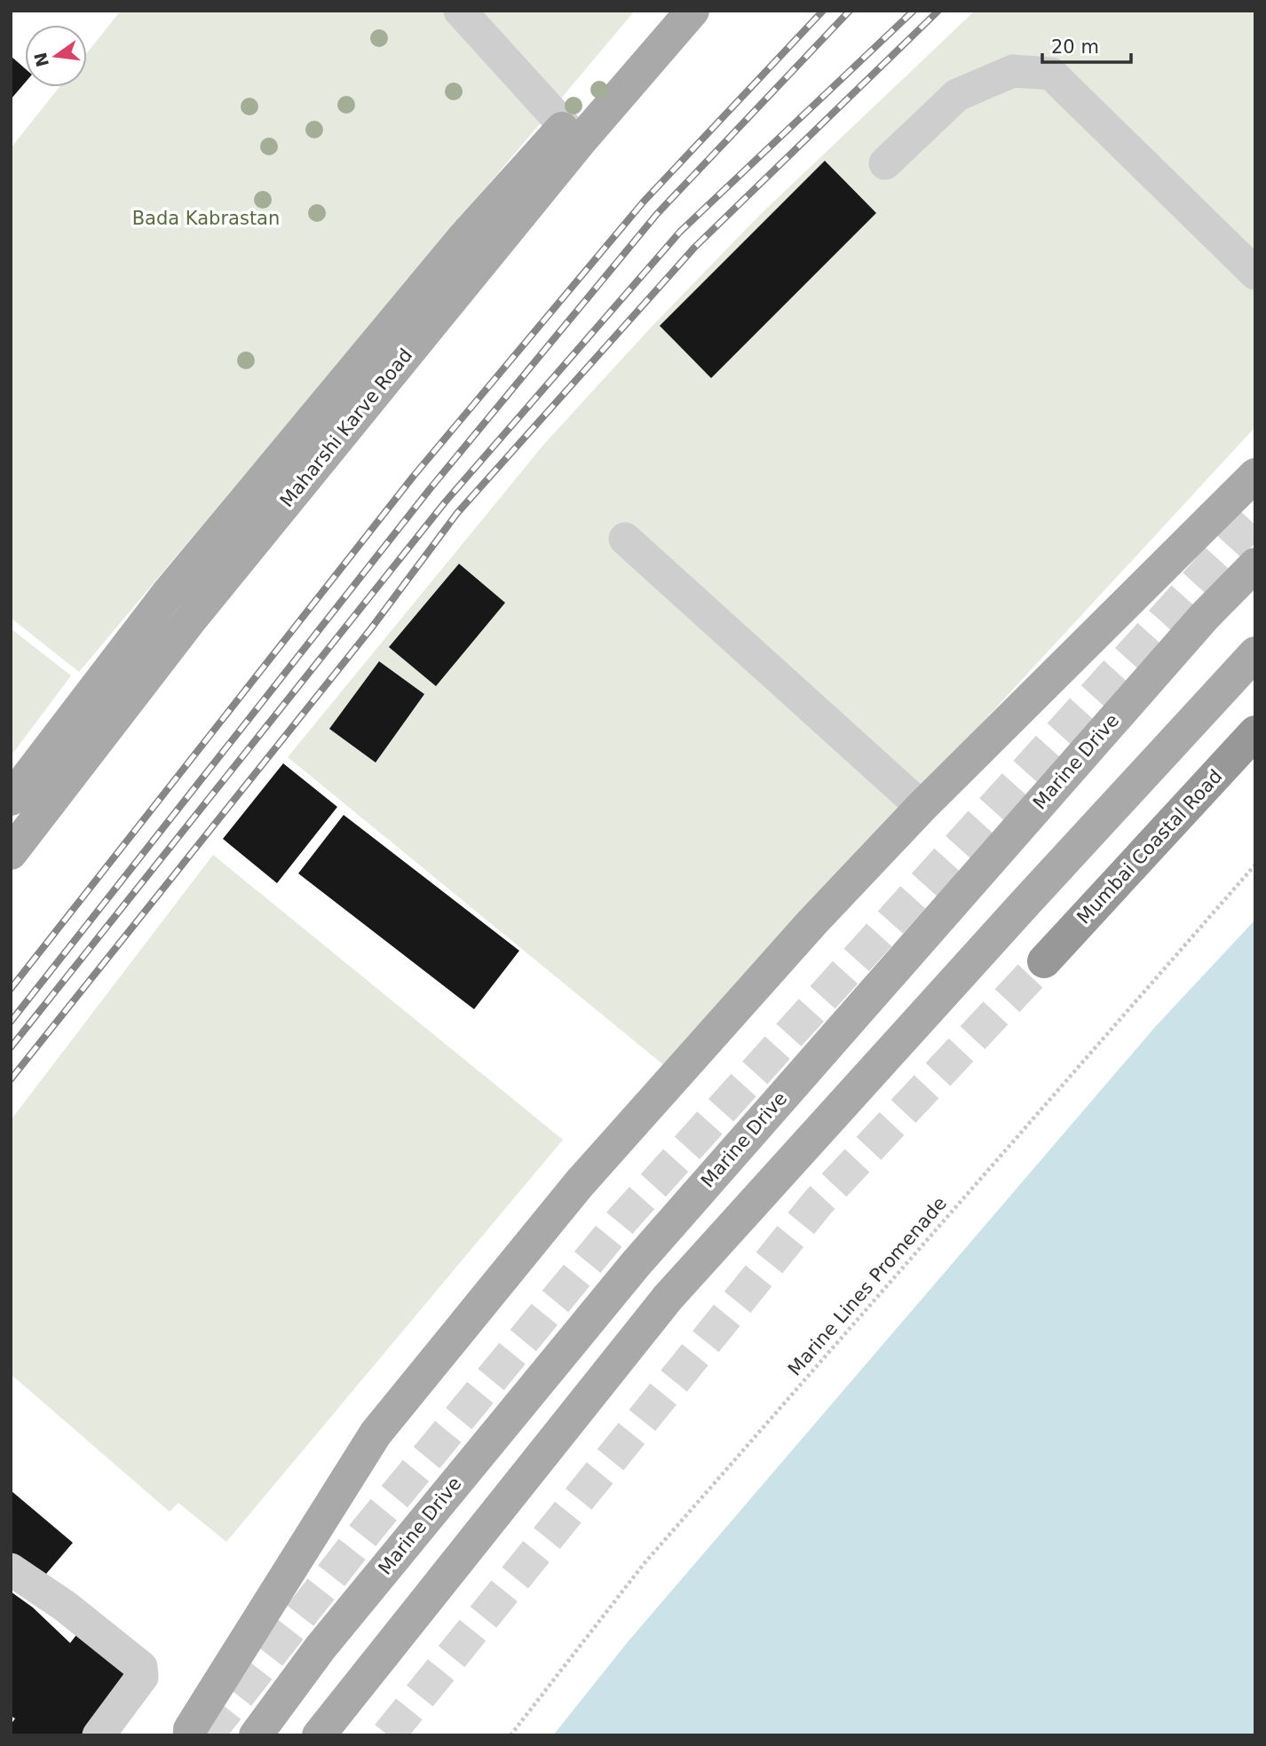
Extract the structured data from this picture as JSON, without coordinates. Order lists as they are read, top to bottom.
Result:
{
  "streets": {
    "highway": ["Mumbai Coastal Road"],
    "main road": ["Maharshi Karve Road", "Marine Drive"],
    "path": ["Marine Lines Promenade"]
  },
  "parks": ["Bada Kabrastan"],
  "scale_bar": "20 m",
  "north": "left"
}
